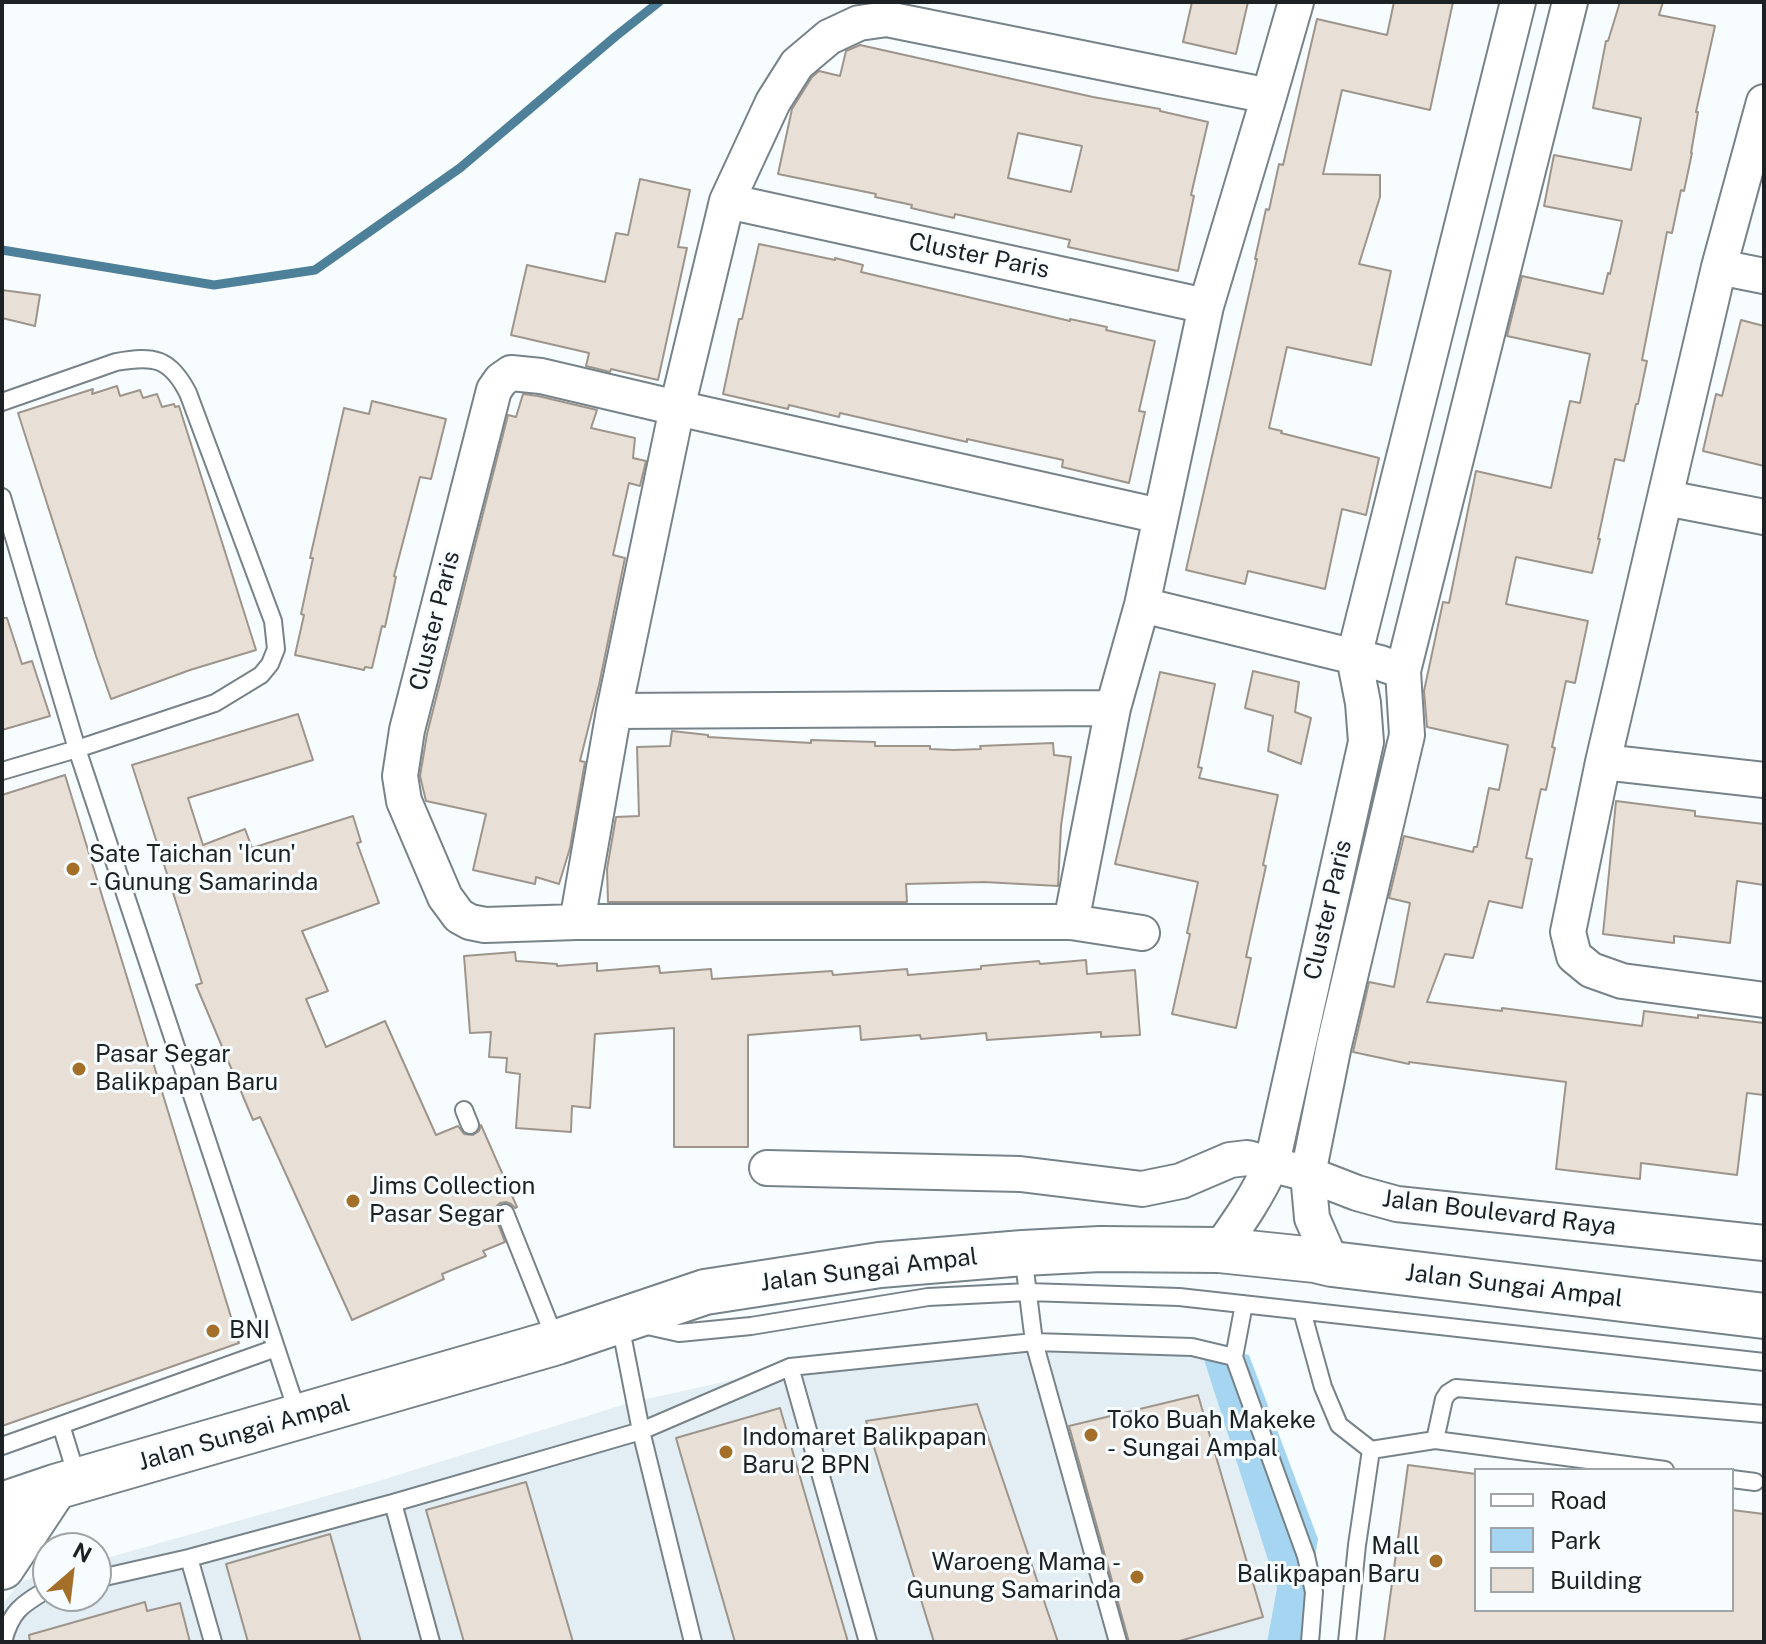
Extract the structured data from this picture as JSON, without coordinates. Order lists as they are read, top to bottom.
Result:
{
  "streets": {
    "main road": ["Jalan Sungai Ampal"],
    "street": ["Cluster Paris", "Jalan Boulevard Raya"]
  },
  "crossings": [
    ["Cluster Paris", "Jalan Boulevard Raya"],
    ["Cluster Paris", "Jalan Sungai Ampal"]
  ],
  "places": [
    "Sate Taichan 'Icun' - Gunung Samarinda",
    "Pasar Segar Balikpapan Baru",
    "Jims Collection Pasar Segar",
    "BNI",
    "Toko Buah Makeke - Sungai Ampal",
    "Indomaret Balikpapan Baru 2 BPN",
    "Mall Balikpapan Baru",
    "Waroeng Mama - Gunung Samarinda"
  ],
  "legend": ["Road", "Park", "Building"],
  "north": "top right"
}
